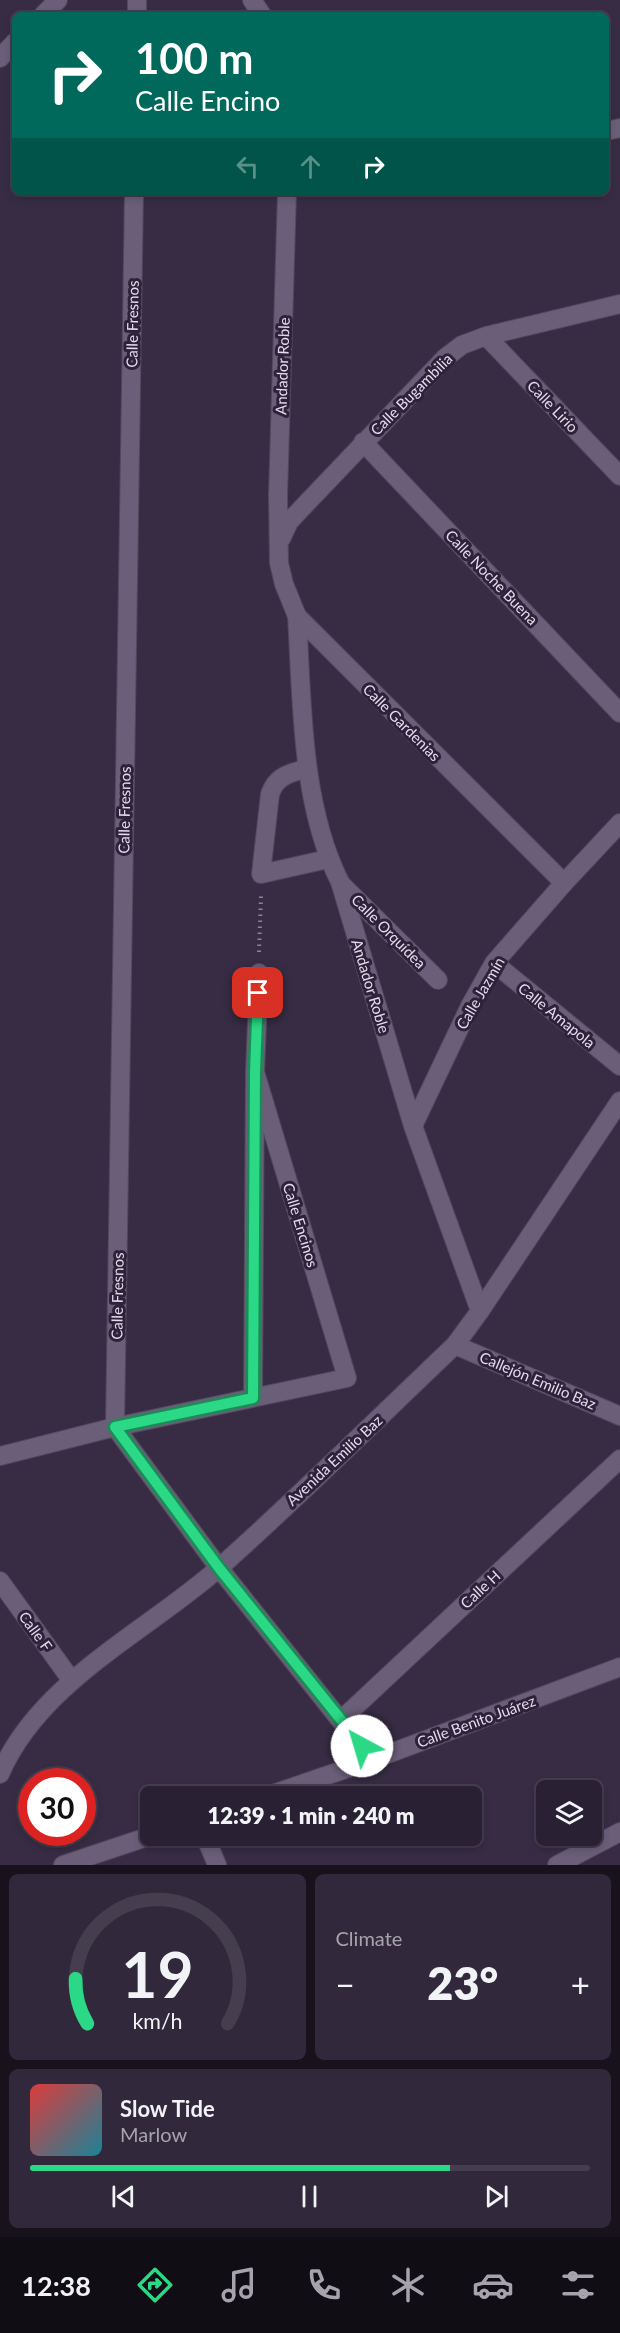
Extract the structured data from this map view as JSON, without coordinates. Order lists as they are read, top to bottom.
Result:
{
  "streets": {
    "street": [
      "Calle Fresnos",
      "Andador Roble",
      "Calle Bugambilia",
      "Calle Lirio",
      "Calle Noche Buena",
      "Calle Gardenias",
      "Calle Orquídea",
      "Calle Jazmín",
      "Calle Amapola",
      "Calle Encinos",
      "Callejón Emilio Baz",
      "Avenida Emilio Baz",
      "Calle H",
      "Calle F",
      "Calle Benito Juárez"
    ]
  },
  "crossings": [
    ["Andador Roble", "Calle Bugambilia"],
    ["Andador Roble", "Calle Gardenias"],
    ["Andador Roble", "Calle Orquídea"],
    ["Andador Roble", "Calle Jazmín"],
    ["Andador Roble", "Avenida Emilio Baz"],
    ["Calle Bugambilia", "Calle Lirio"],
    ["Calle Bugambilia", "Calle Noche Buena"],
    ["Calle Bugambilia", "Calle Gardenias"],
    ["Calle Gardenias", "Calle Jazmín"],
    ["Calle Jazmín", "Calle Amapola"],
    ["Callejón Emilio Baz", "Avenida Emilio Baz"],
    ["Avenida Emilio Baz", "Calle F"]
  ],
  "page": {
    "turn": ["100 m", "Calle Encino"],
    "limit": "30",
    "trip": "12:39 · 1 min · 240 m",
    "tile": "Climate",
    "heat": ["−", "23°", "+"],
    "song": ["Slow Tide", "Marlow"],
    "tabs": "12:38",
    "gauge": ["19", "km/h"]
  }
}
